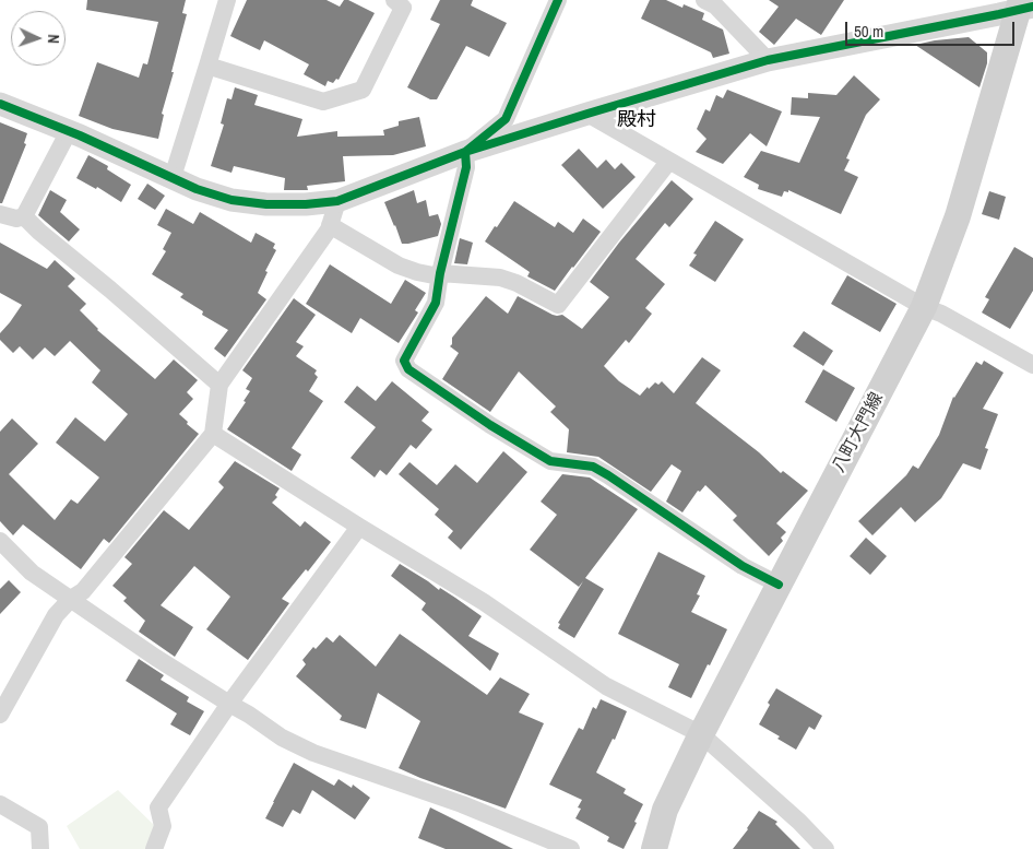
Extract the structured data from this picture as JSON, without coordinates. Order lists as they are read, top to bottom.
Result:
{
  "streets": {
    "main road": ["八町大門線"]
  },
  "districts": ["殿村"],
  "scale_bar": "50 m",
  "north": "right"
}
